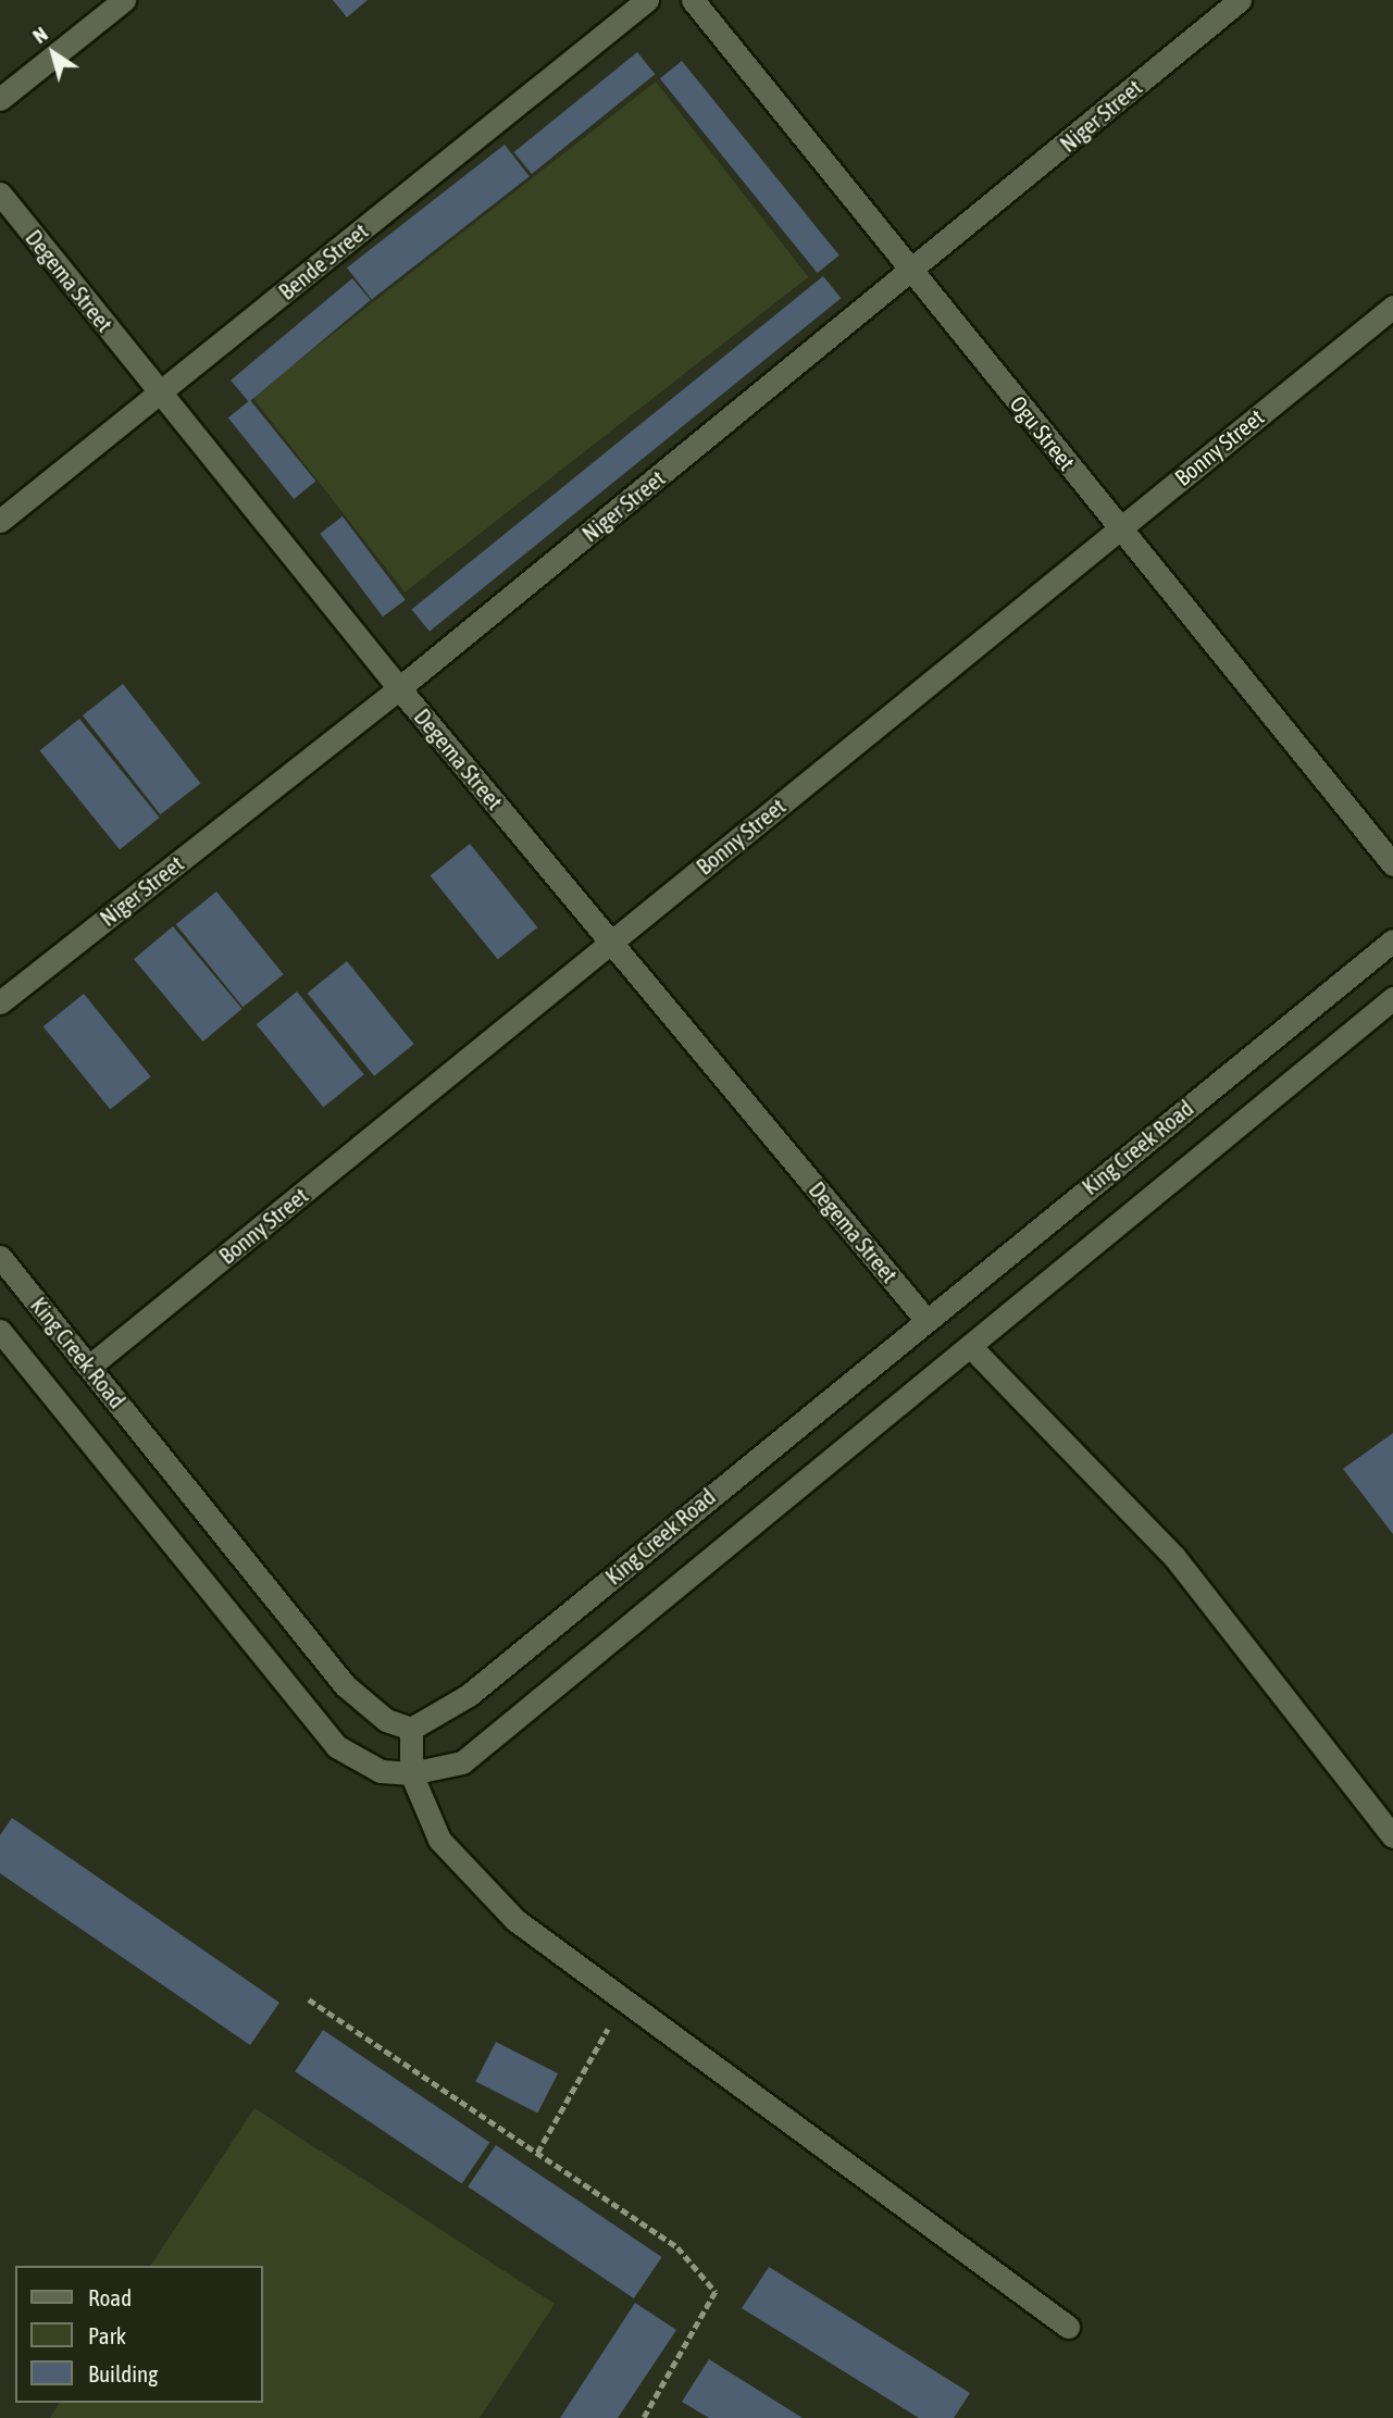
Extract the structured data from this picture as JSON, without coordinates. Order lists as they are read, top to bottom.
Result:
{
  "streets": {
    "street": [
      "Niger Street",
      "Bende Street",
      "Degema Street",
      "Ogu Street",
      "Bonny Street",
      "King Creek Road"
    ]
  },
  "crossings": [
    ["Niger Street", "Degema Street"],
    ["Niger Street", "Ogu Street"],
    ["Bende Street", "Degema Street"],
    ["Degema Street", "Bonny Street"],
    ["Degema Street", "King Creek Road"],
    ["Ogu Street", "Bonny Street"],
    ["Bonny Street", "King Creek Road"]
  ],
  "legend": ["Road", "Park", "Building"],
  "north": "top left"
}
